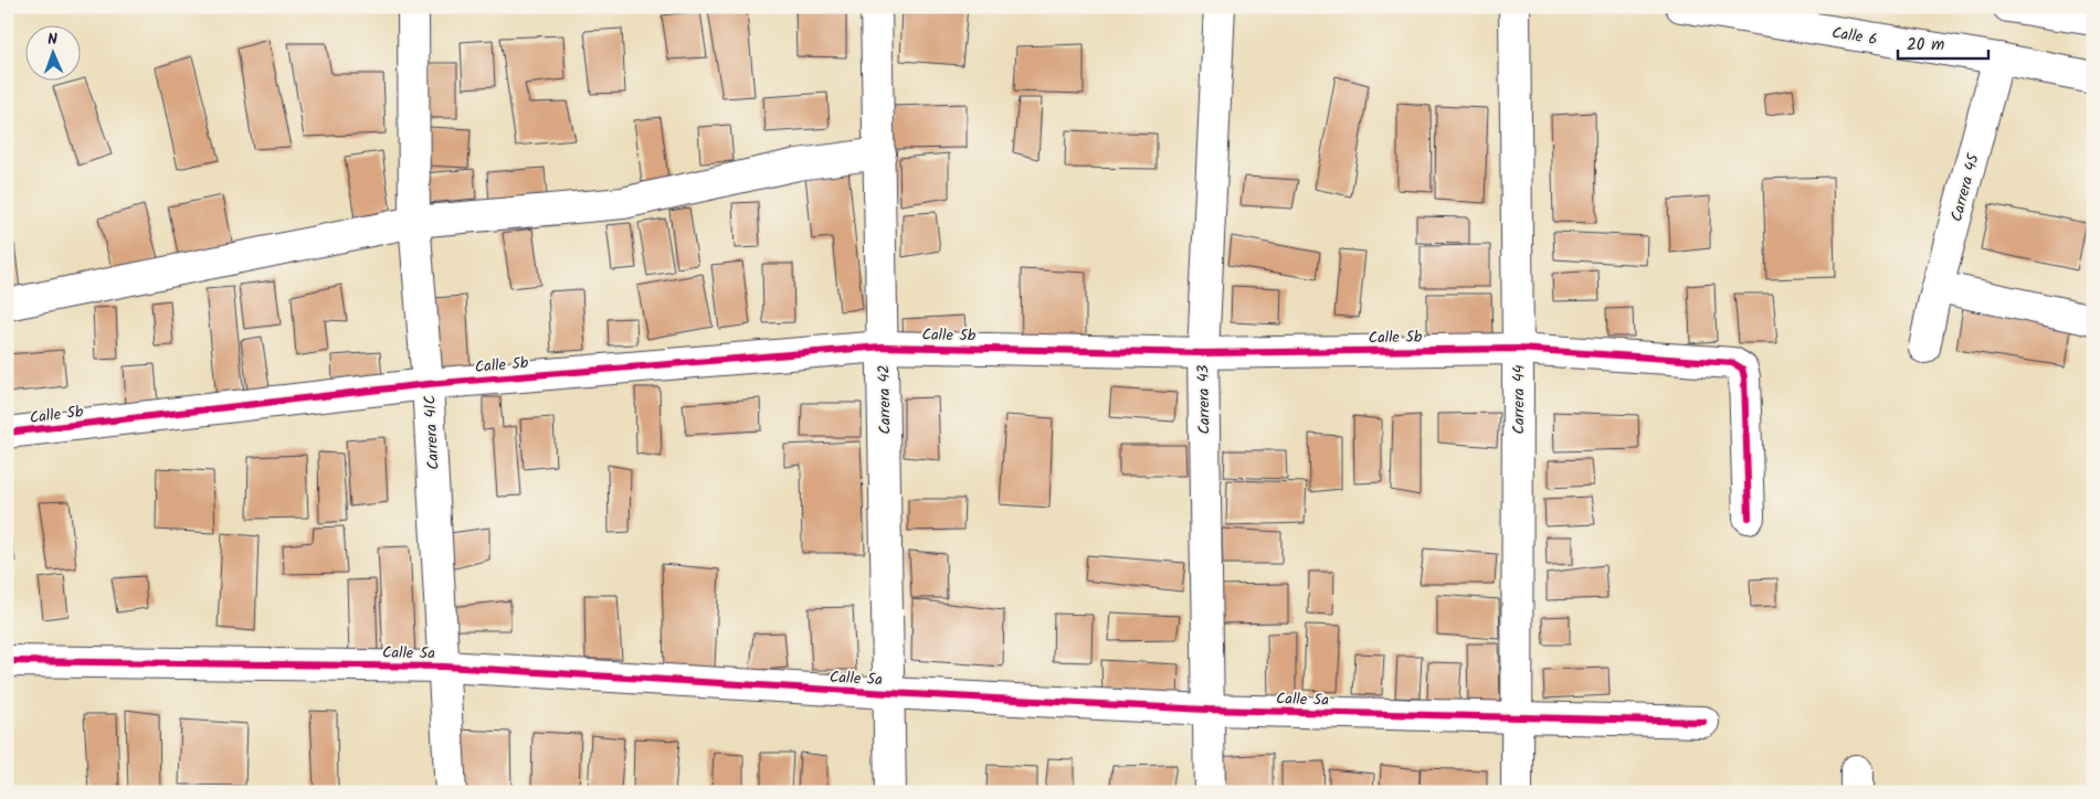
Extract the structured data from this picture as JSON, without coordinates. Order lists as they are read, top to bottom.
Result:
{
  "streets": {
    "main road": [
      "Calle 6",
      "Carrera 45",
      "Calle 5b",
      "Carrera 42",
      "Carrera 43",
      "Carrera 44",
      "Carrera 41C",
      "Calle 5a"
    ]
  },
  "crossings": [
    ["Calle 6", "Carrera 45"],
    ["Calle 5b", "Carrera 42"],
    ["Calle 5b", "Carrera 43"],
    ["Calle 5b", "Carrera 44"],
    ["Calle 5b", "Carrera 41C"],
    ["Carrera 42", "Calle 5a"],
    ["Carrera 43", "Calle 5a"],
    ["Carrera 44", "Calle 5a"],
    ["Carrera 41C", "Calle 5a"]
  ],
  "scale_bar": "20 m",
  "north": "top"
}
